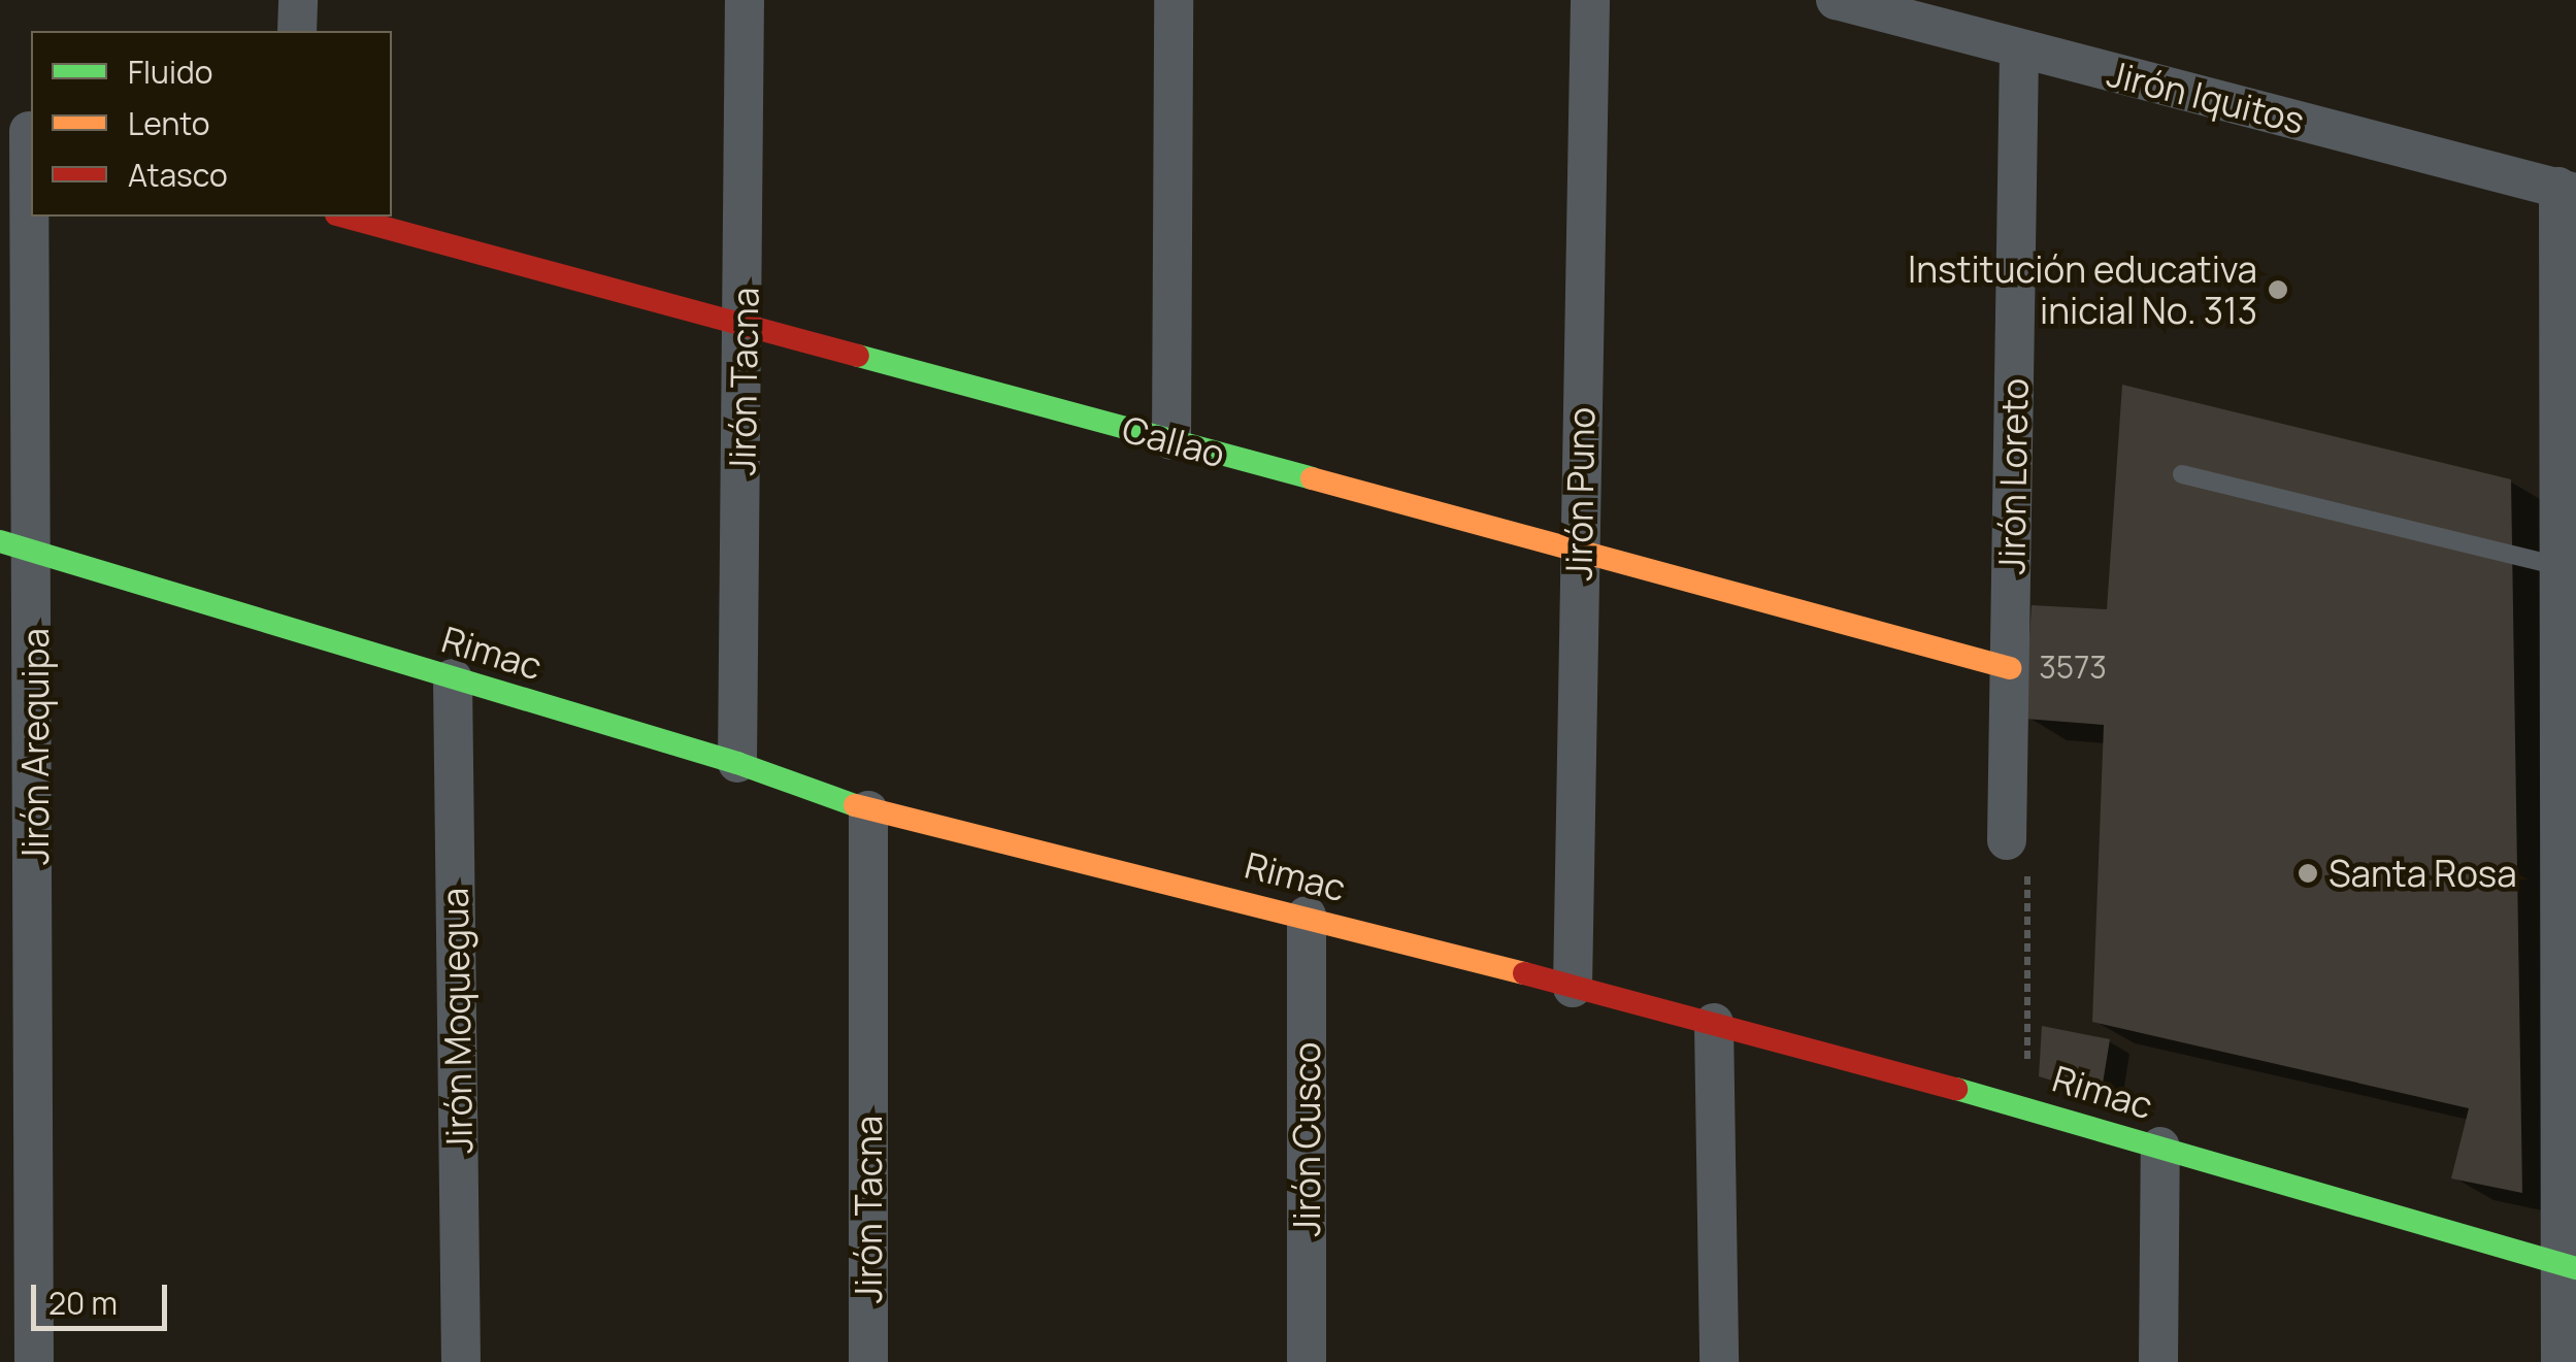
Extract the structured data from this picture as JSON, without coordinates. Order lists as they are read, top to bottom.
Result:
{
  "streets": {
    "street": [
      "Jirón Iquitos",
      "Jirón Tacna",
      "Callao",
      "Jirón Loreto",
      "Jirón Puno",
      "Rimac",
      "Jirón Arequipa",
      "Jirón Moquegua",
      "Jirón Cusco"
    ]
  },
  "crossings": [
    ["Jirón Iquitos", "Jirón Loreto"],
    ["Jirón Tacna", "Callao"],
    ["Jirón Tacna", "Rimac"],
    ["Callao", "Jirón Loreto"],
    ["Callao", "Jirón Puno"],
    ["Jirón Puno", "Rimac"],
    ["Rimac", "Jirón Arequipa"],
    ["Rimac", "Jirón Moquegua"],
    ["Rimac", "Jirón Cusco"]
  ],
  "places": ["Institución educativa inicial No. 313", "Santa Rosa"],
  "house_numbers": ["3573"],
  "legend": ["Fluido", "Lento", "Atasco"],
  "scale_bar": "20 m"
}
